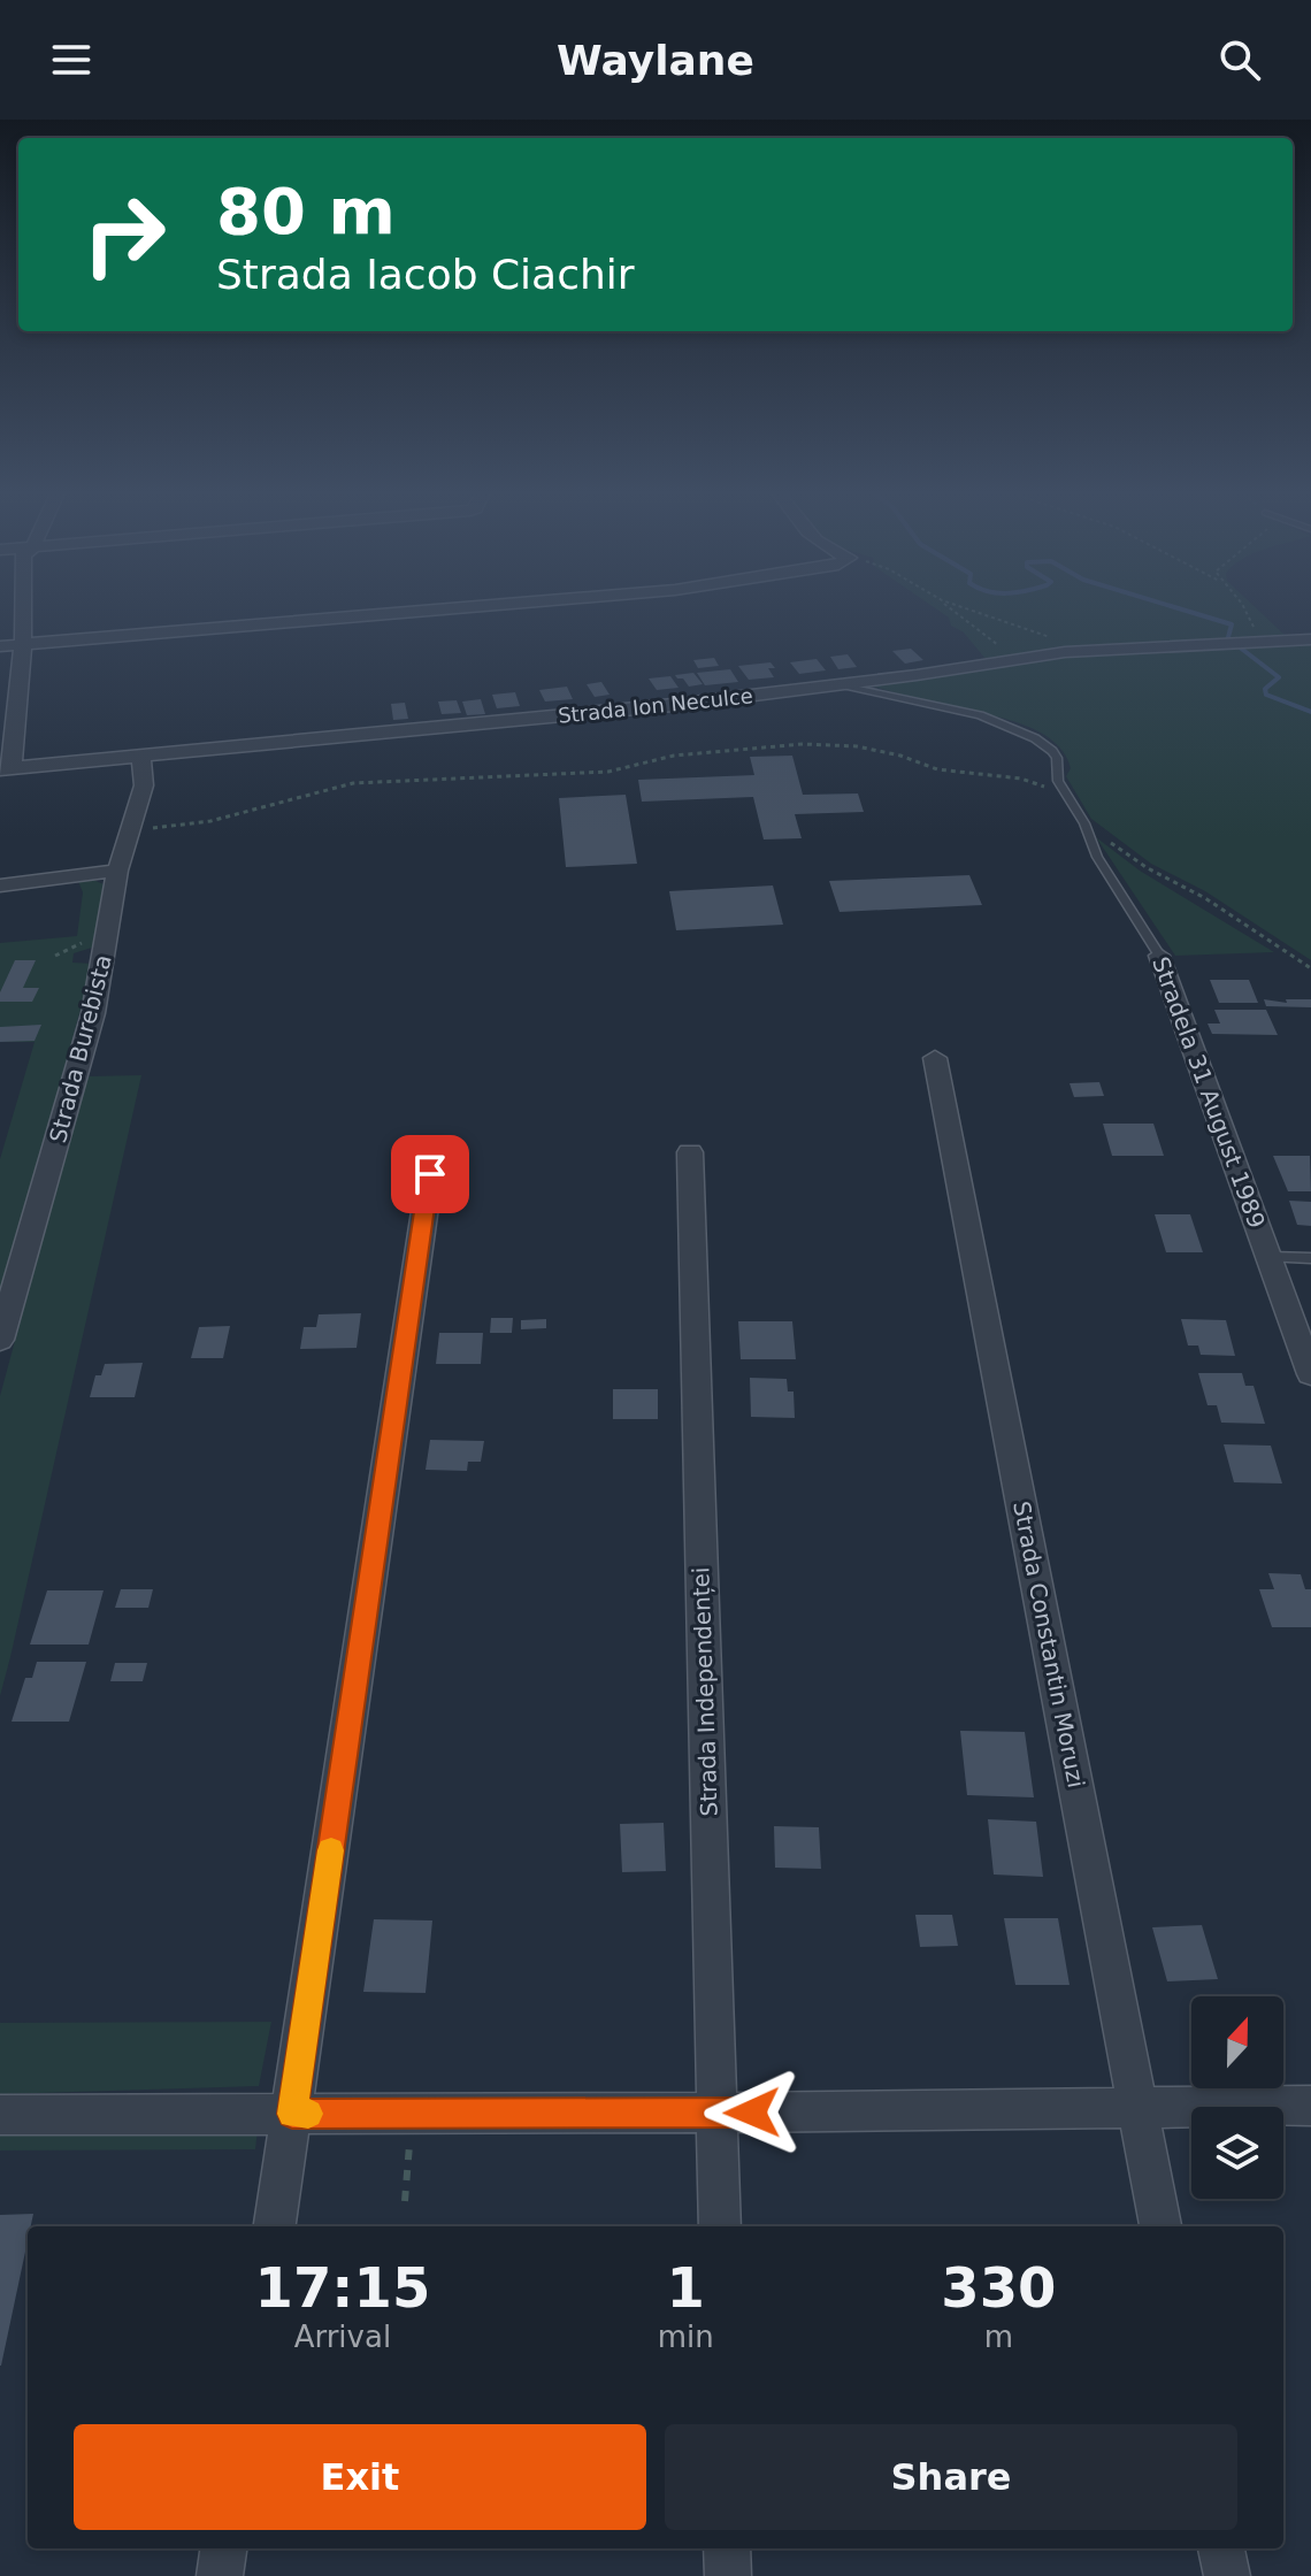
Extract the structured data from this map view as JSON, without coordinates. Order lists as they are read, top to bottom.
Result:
{
  "streets": {
    "street": [
      "Strada Ion Neculce",
      "Strada Burebista",
      "Stradela 31 August 1989",
      "Strada Constantin Moruzi",
      "Strada Independenței"
    ]
  },
  "crossings": [
    ["Strada Ion Neculce", "Strada Burebista"],
    ["Strada Ion Neculce", "Stradela 31 August 1989"]
  ],
  "north": "top",
  "page": {
    "header": "Waylane",
    "turn": ["80 m", "Strada Iacob Ciachir"],
    "eta": [
      "17:15",
      "Arrival",
      "1",
      "min",
      "330",
      "m"
    ],
    "buttons": ["Exit", "Share"]
  }
}
